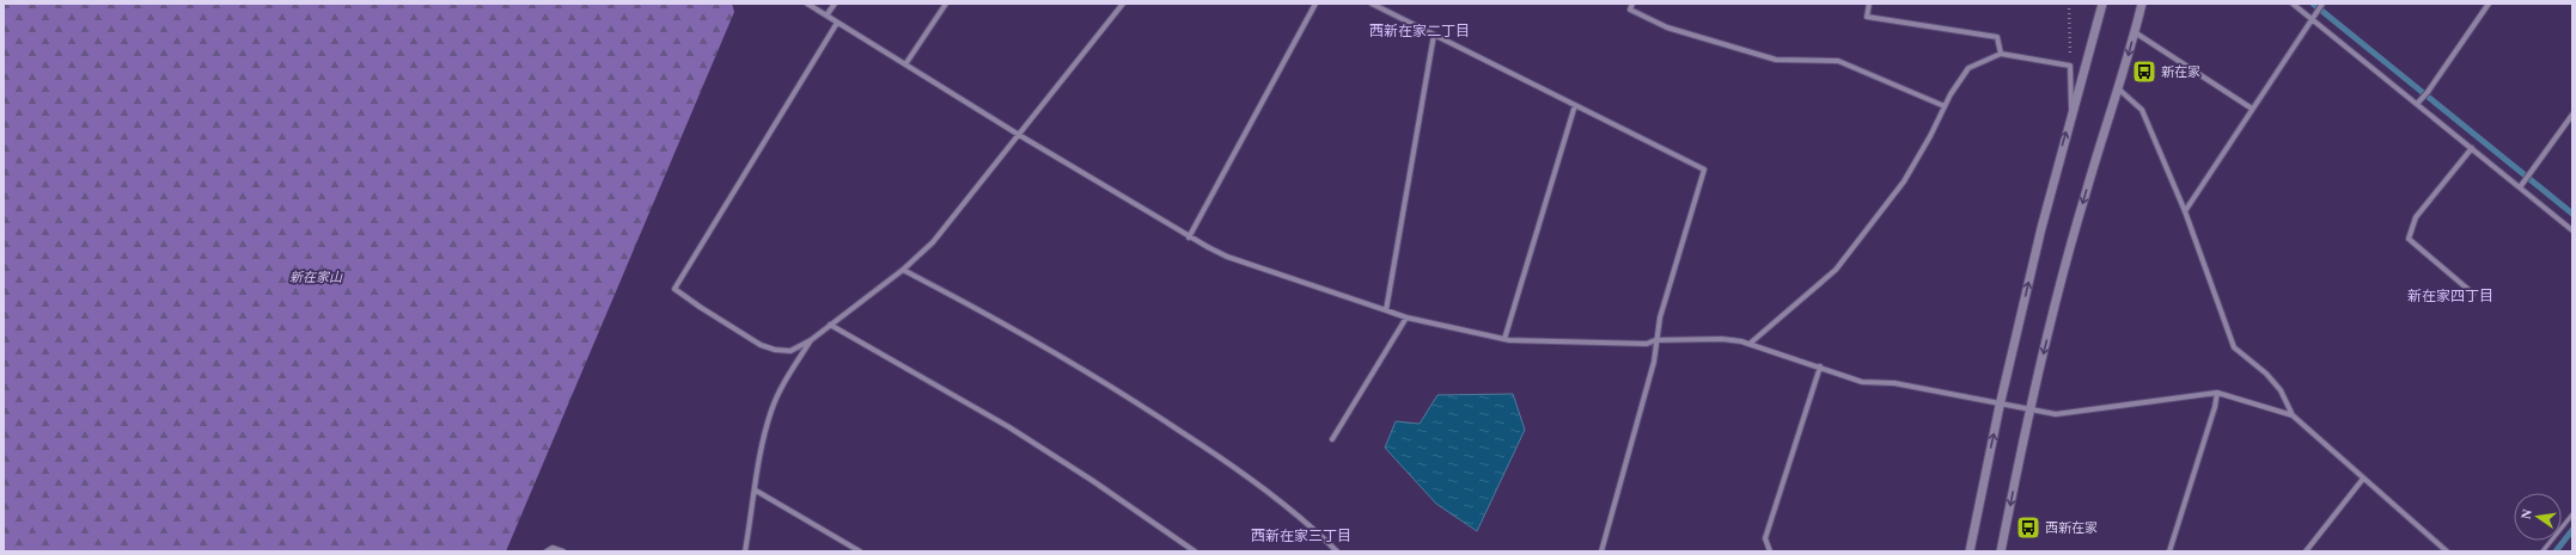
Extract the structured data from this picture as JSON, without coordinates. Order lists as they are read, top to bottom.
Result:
{
  "districts": ["西新在家二丁目", "新在家四丁目", "西新在家三丁目"],
  "parks": ["新在家山"],
  "places": {
    "bus stop": ["新在家", "西新在家"]
  },
  "north": "left"
}
